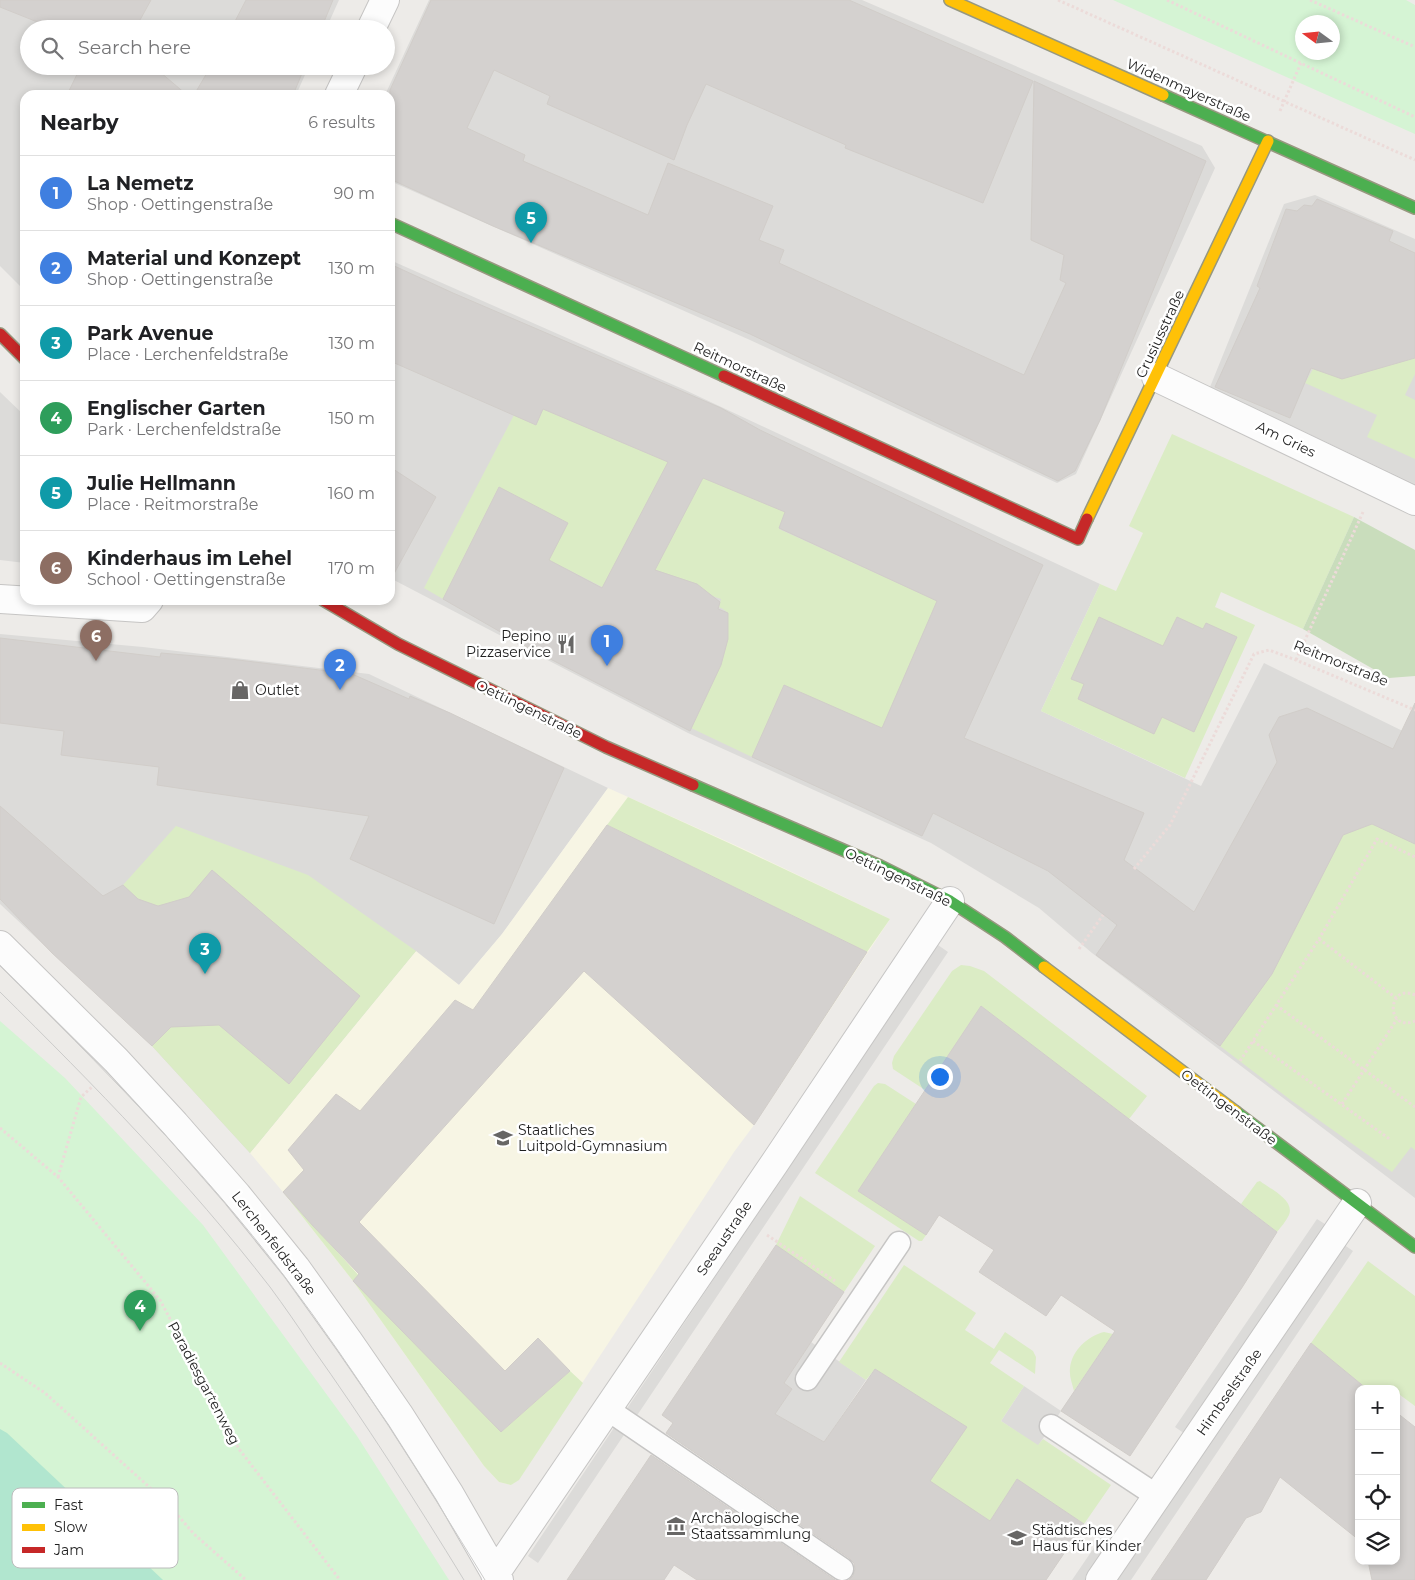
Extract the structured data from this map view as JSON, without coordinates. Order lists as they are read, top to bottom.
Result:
{
  "streets": {
    "main road": [
      "Widenmayerstraße",
      "Crusiusstraße",
      "Reitmorstraße",
      "Oettingenstraße"
    ],
    "street": [
      "Am Gries",
      "Seeaustraße",
      "Lerchenfeldstraße",
      "Himbselstraße"
    ],
    "path": ["Paradiesgartenweg"]
  },
  "crossings": [
    ["Widenmayerstraße", "Crusiusstraße"],
    ["Crusiusstraße", "Reitmorstraße"],
    ["Crusiusstraße", "Am Gries"],
    ["Oettingenstraße", "Seeaustraße"],
    ["Oettingenstraße", "Himbselstraße"],
    ["Seeaustraße", "Lerchenfeldstraße"]
  ],
  "places": {
    "restaurant": ["Pepino Pizzaservice"],
    "shop": ["Outlet"],
    "school or university": ["Staatliches Luitpold-Gymnasium", "Städtisches Haus für Kinder"],
    "museum": ["Archäologische Staatssammlung"]
  },
  "legend": ["Fast", "Slow", "Jam"],
  "north": "left",
  "page": {
    "search": "Search here",
    "heading": ["Nearby", "6 results"],
    "list": [
      {
        "mark": "1",
        "name": "La Nemetz",
        "note": "Shop · Oettingenstraße",
        "value": "90 m"
      },
      {
        "mark": "2",
        "name": "Material und Konzept",
        "note": "Shop · Oettingenstraße",
        "value": "130 m"
      },
      {
        "mark": "3",
        "name": "Park Avenue",
        "note": "Place · Lerchenfeldstraße",
        "value": "130 m"
      },
      {
        "mark": "4",
        "name": "Englischer Garten",
        "note": "Park · Lerchenfeldstraße",
        "value": "150 m"
      },
      {
        "mark": "5",
        "name": "Julie Hellmann",
        "note": "Place · Reitmorstraße",
        "value": "160 m"
      },
      {
        "mark": "6",
        "name": "Kinderhaus im Lehel",
        "note": "School · Oettingenstraße",
        "value": "170 m"
      }
    ],
    "pins": [
      "5",
      "6",
      "1",
      "2",
      "3",
      "4"
    ],
    "map_buttons": ["+", "−"]
  }
}
